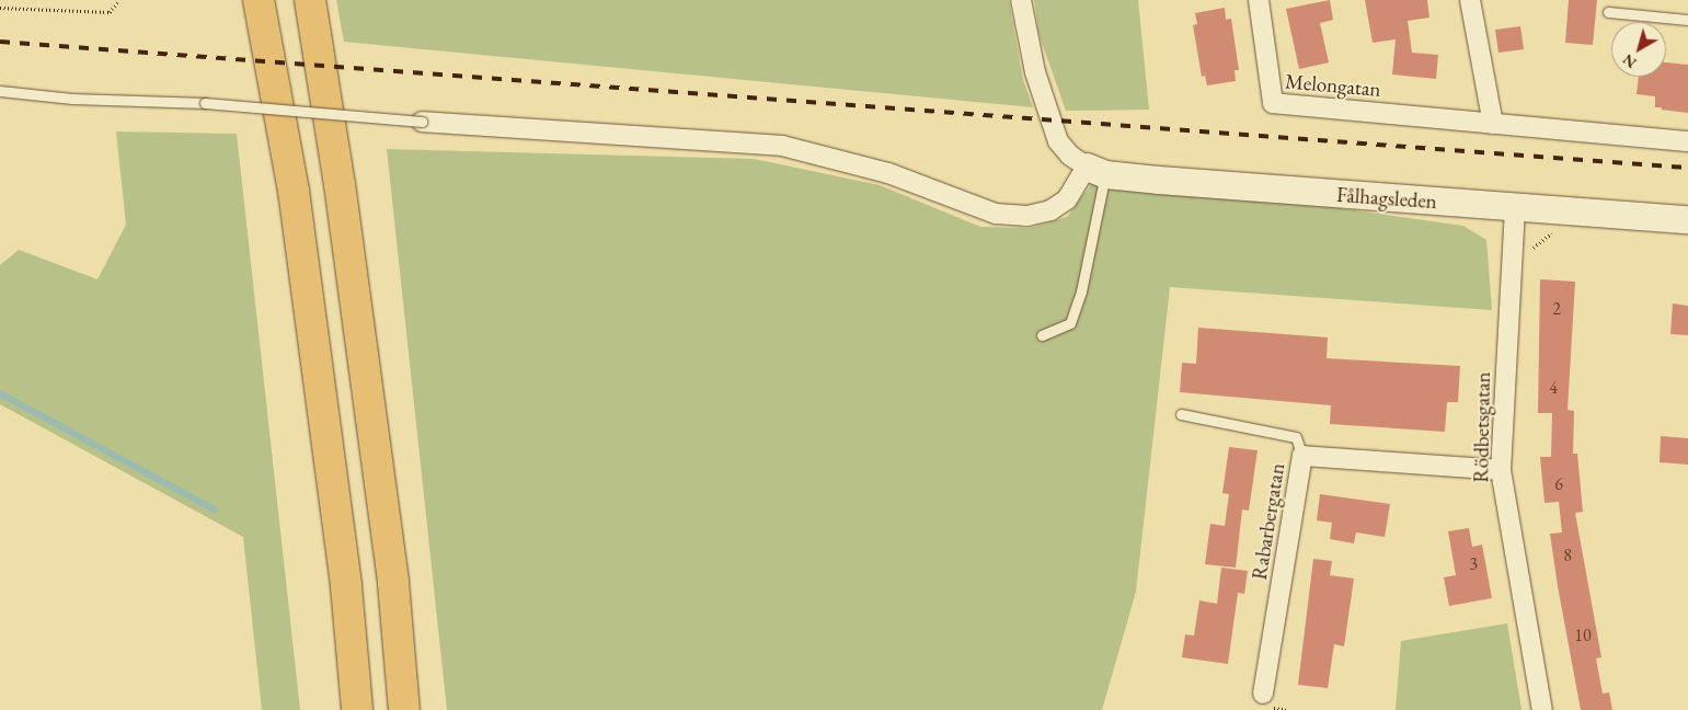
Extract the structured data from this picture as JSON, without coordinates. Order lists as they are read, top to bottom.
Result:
{
  "streets": {
    "street": [
      "Melongatan",
      "Fålhagsleden",
      "Rödbetsgatan",
      "Rabarbergatan"
    ]
  },
  "crossings": [
    ["Fålhagsleden", "Rödbetsgatan"],
    ["Rödbetsgatan", "Rabarbergatan"]
  ],
  "house_numbers": [
    "2",
    "4",
    "6",
    "8",
    "3",
    "10"
  ],
  "north": "bottom left"
}
